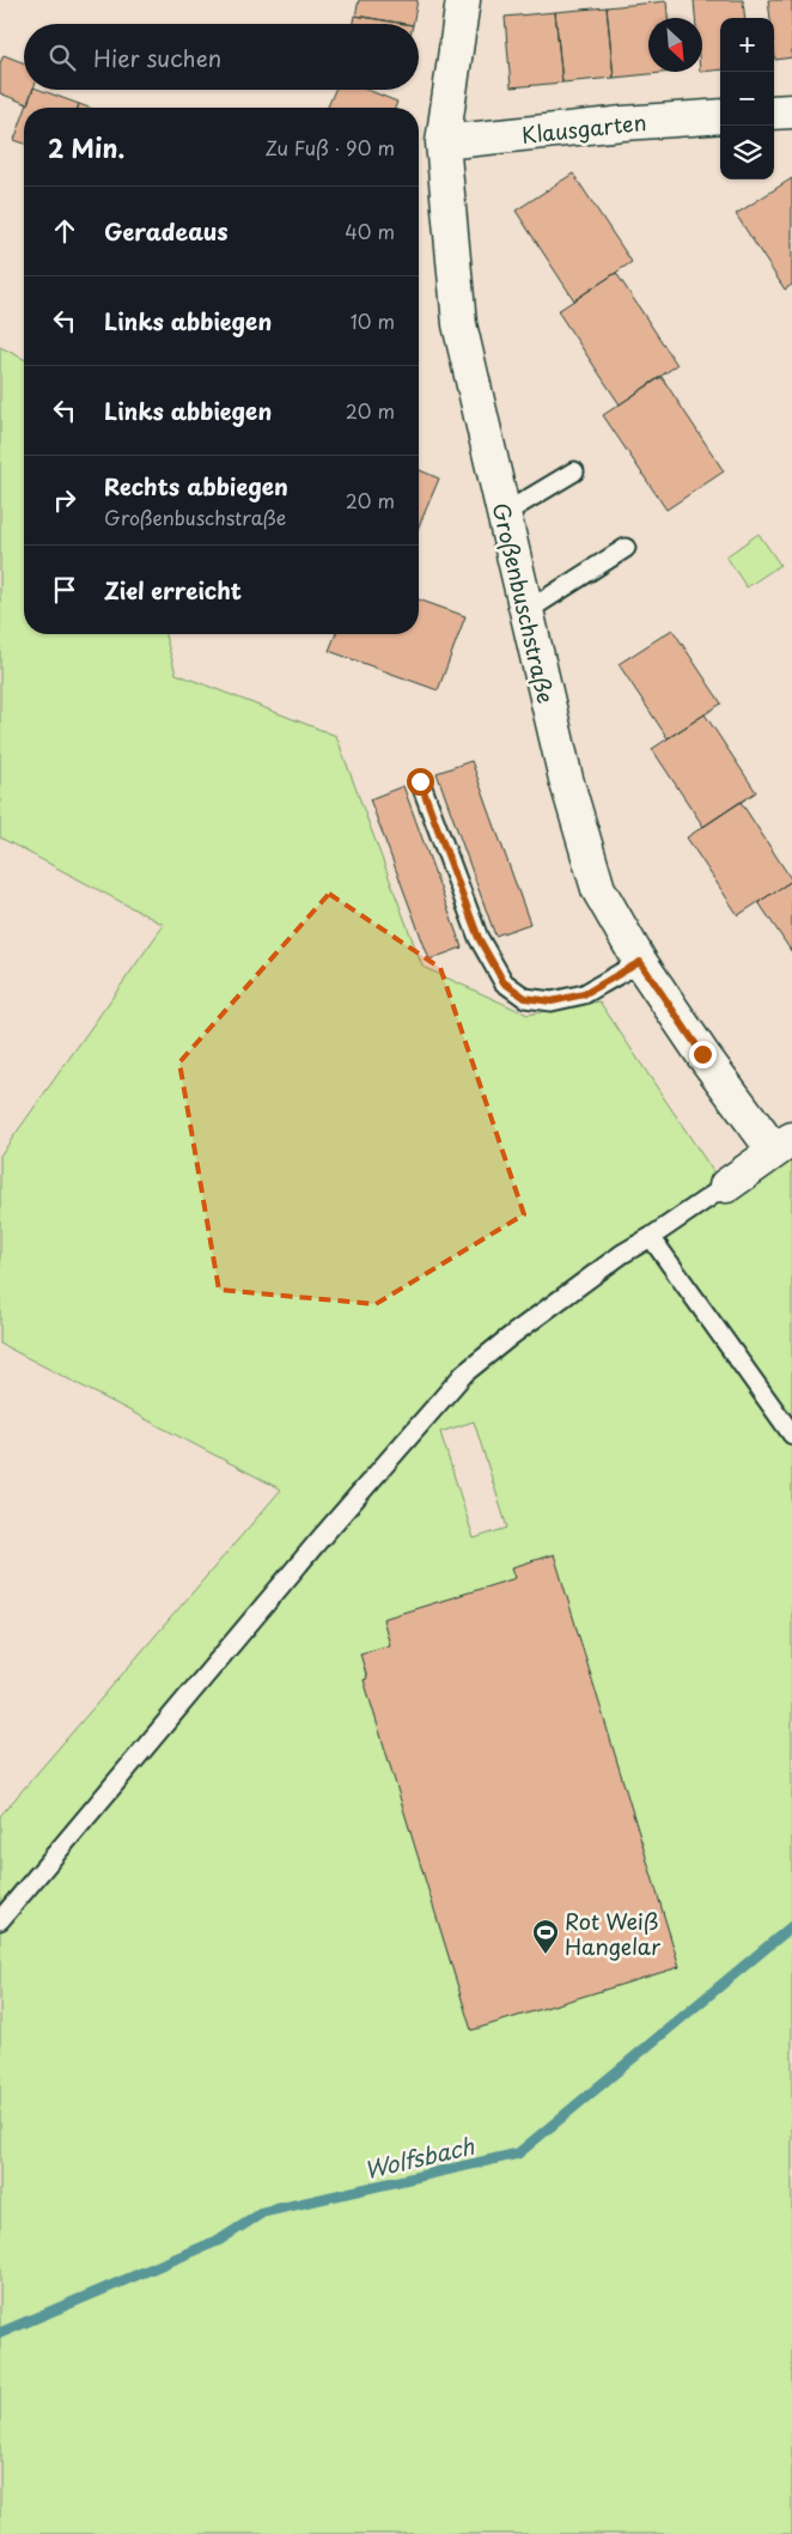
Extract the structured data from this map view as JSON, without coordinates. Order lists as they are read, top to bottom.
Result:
{
  "streets": {
    "street": ["Klausgarten", "Großenbuschstraße"]
  },
  "crossings": [
    ["Klausgarten", "Großenbuschstraße"]
  ],
  "water": ["Wolfsbach"],
  "places": {
    "sports": ["Rot Weiß Hangelar"]
  },
  "north": "bottom right",
  "page": {
    "map_buttons": ["+", "−"],
    "search": "Hier suchen",
    "heading": ["2 Min.", "Zu Fuß · 90 m"],
    "list": [
      ["Geradeaus", "40 m"],
      ["Links abbiegen", "10 m"],
      ["Links abbiegen", "20 m"],
      ["Rechts abbiegen", "Großenbuschstraße", "20 m"],
      "Ziel erreicht"
    ]
  }
}
